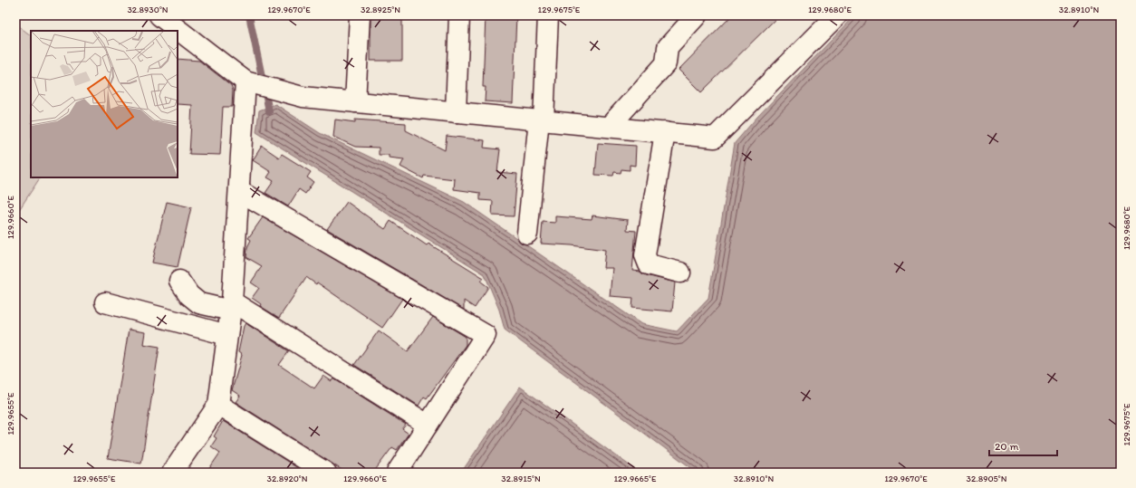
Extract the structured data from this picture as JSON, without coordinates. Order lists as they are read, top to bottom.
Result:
{
  "scale_bar": "20 m",
  "coordinates": [
    "32.8930°N",
    "129.9670°E",
    "32.8925°N",
    "129.9675°E",
    "129.9680°E",
    "32.8910°N",
    "129.9660°E",
    "129.9655°E",
    "32.8920°N",
    "32.8915°N",
    "129.9665°E",
    "32.8905°N"
  ]
}
